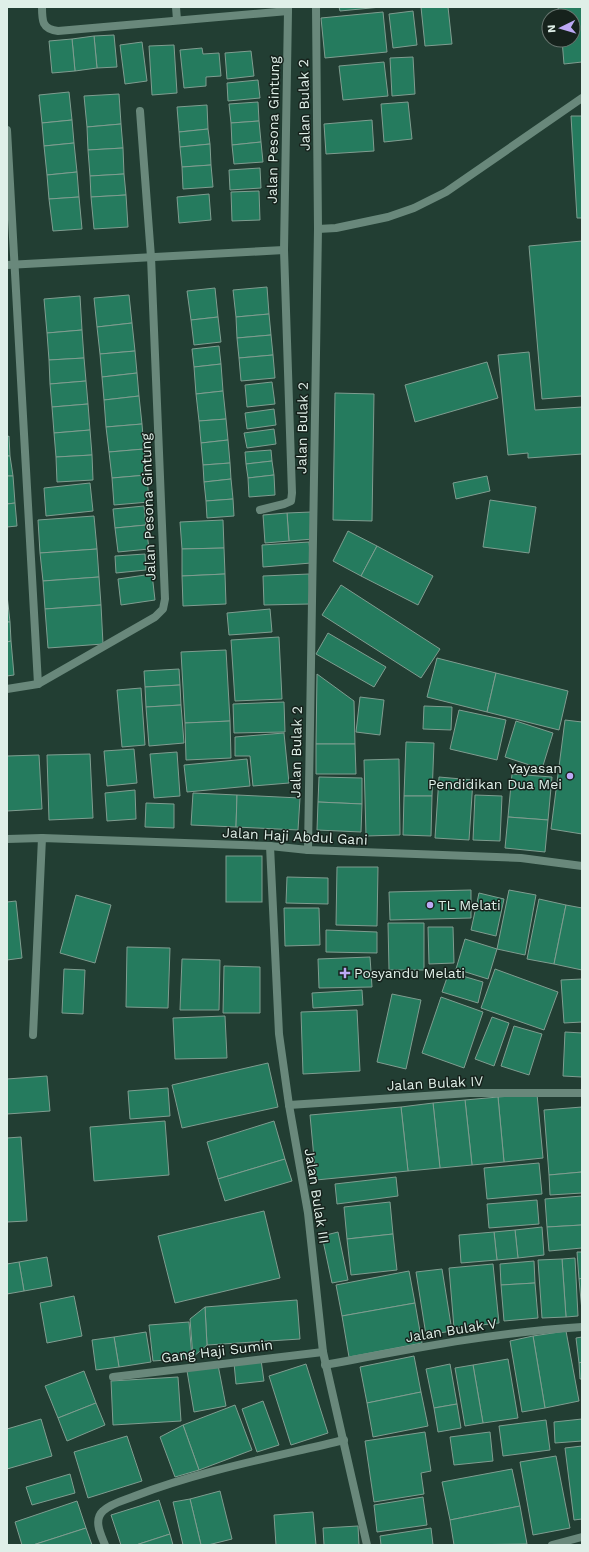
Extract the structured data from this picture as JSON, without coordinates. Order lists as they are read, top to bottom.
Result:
{
  "streets": {
    "street": [
      "Jalan Bulak 2",
      "Jalan Pesona Gintung",
      "Jalan Haji Abdul Gani",
      "Jalan Bulak IV",
      "Jalan Bulak III",
      "Jalan Bulak V",
      "Gang Haji Sumin"
    ]
  },
  "crossings": [
    ["Jalan Bulak 2", "Jalan Haji Abdul Gani"],
    ["Jalan Haji Abdul Gani", "Jalan Bulak III"],
    ["Jalan Bulak IV", "Jalan Bulak III"],
    ["Jalan Bulak III", "Jalan Bulak V"],
    ["Jalan Bulak III", "Gang Haji Sumin"]
  ],
  "places": {
    "other": ["Yayasan Pendidikan Dua Mei", "TL Melati"],
    "health": ["Posyandu Melati"]
  },
  "north": "left"
}
